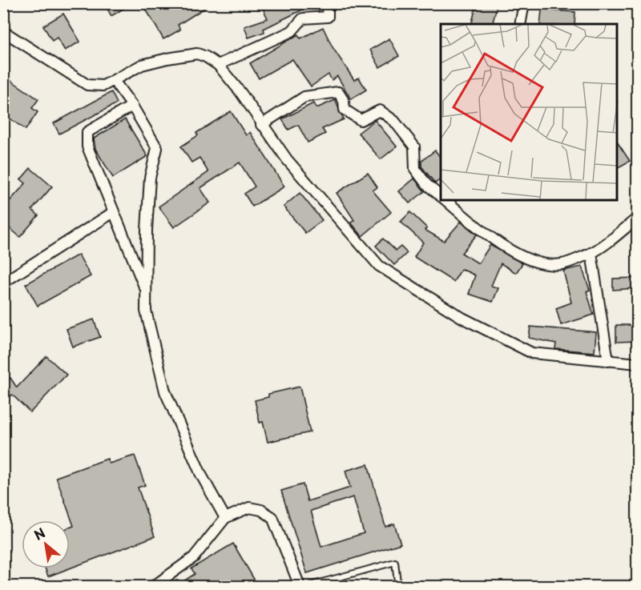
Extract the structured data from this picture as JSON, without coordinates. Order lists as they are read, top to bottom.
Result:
{
  "north": "top left"
}
